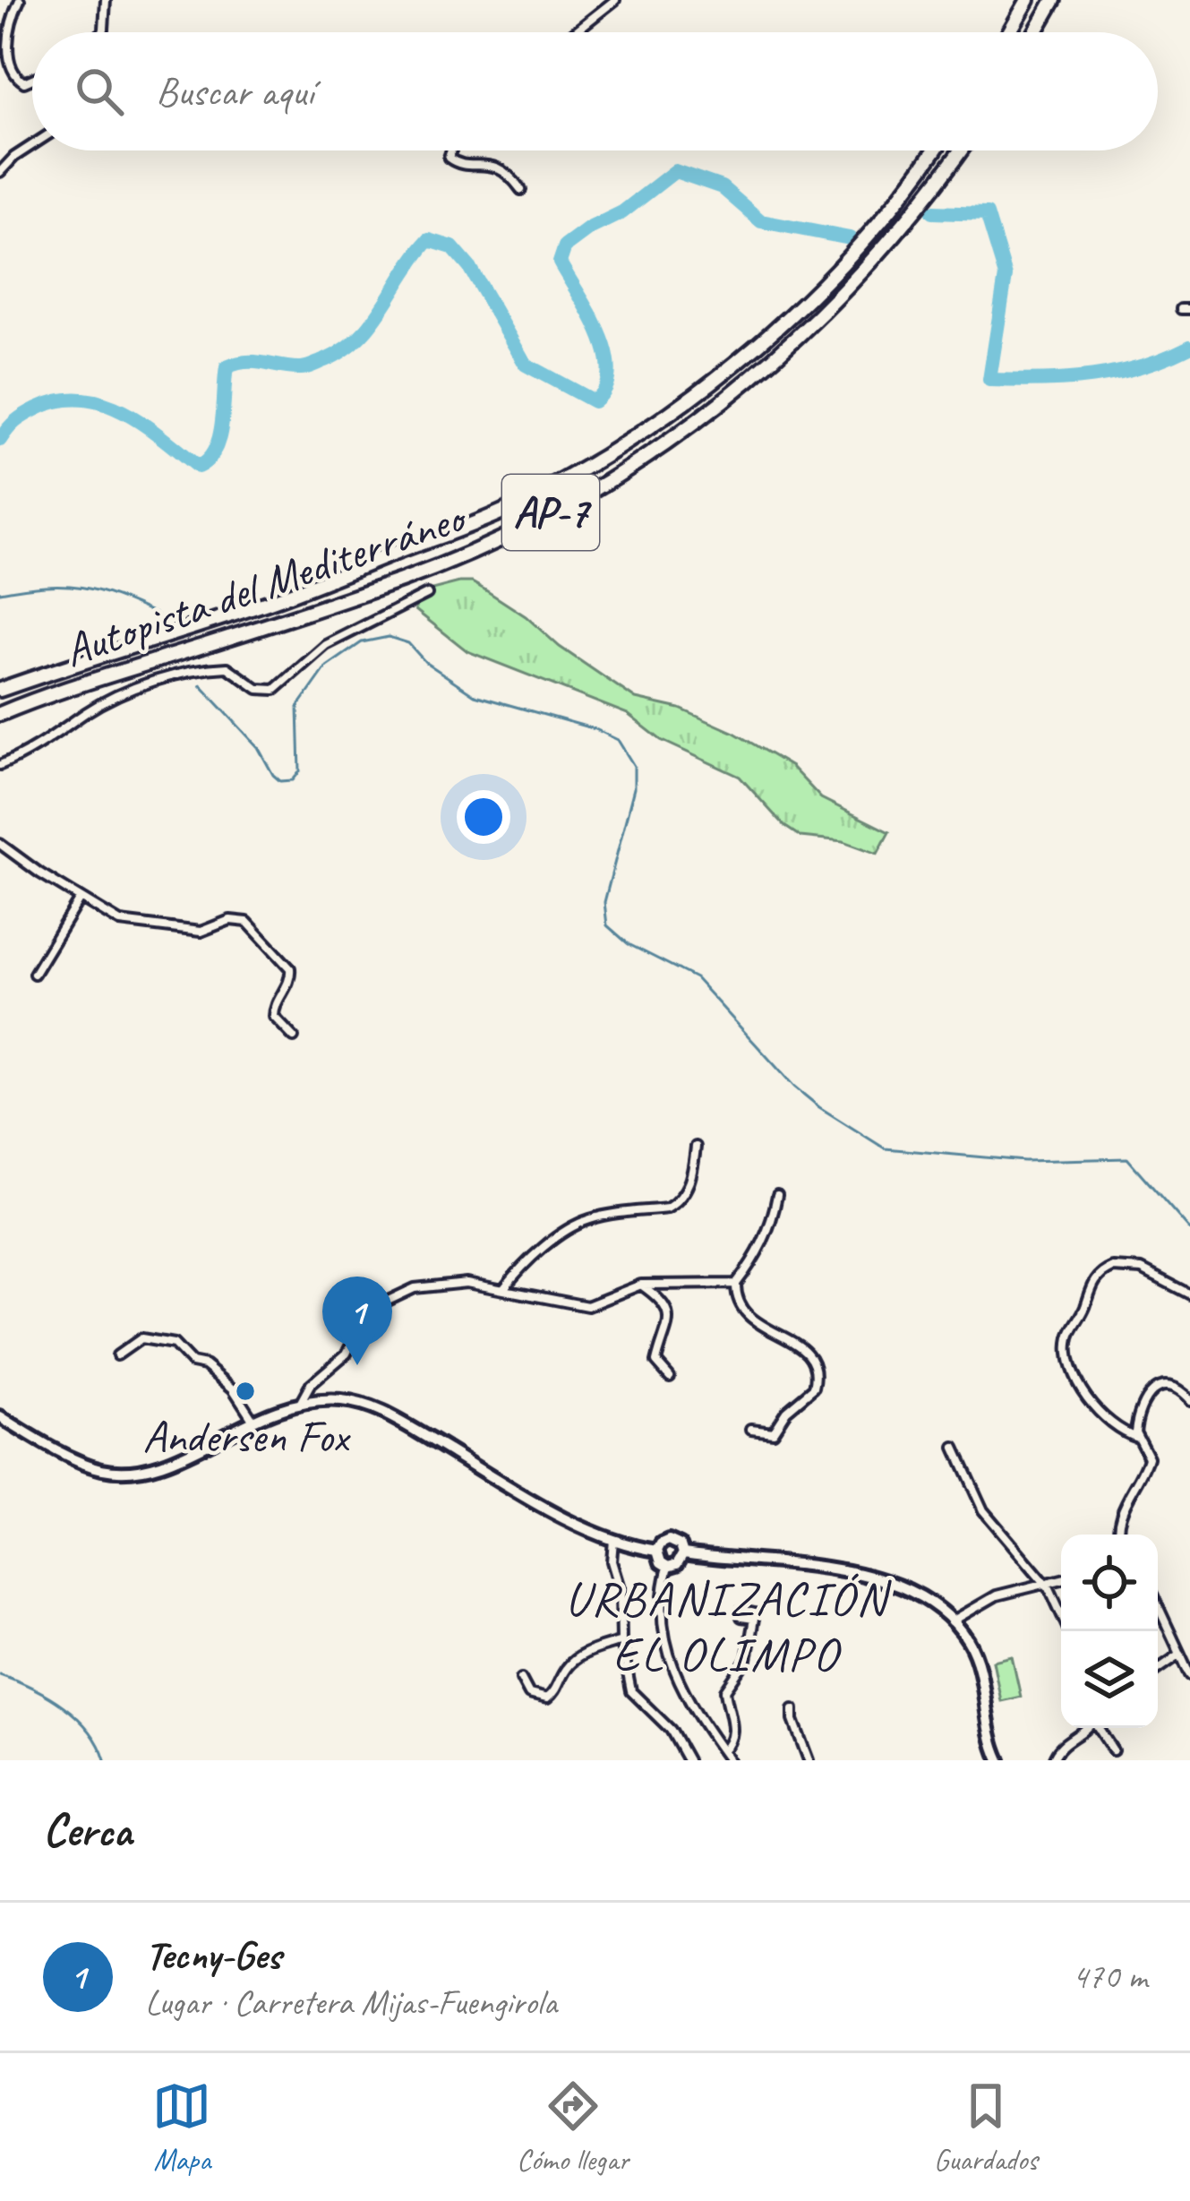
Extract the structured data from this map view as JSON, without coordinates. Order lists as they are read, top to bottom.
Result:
{
  "streets": {
    "highway": ["AP-7", "Autopista del Mediterráneo"]
  },
  "districts": ["URBANIZACIÓN EL OLIMPO"],
  "places": ["Andersen Fox"],
  "page": {
    "search": "Buscar aquí",
    "pins": "1",
    "heading": "Cerca",
    "list": [
      {
        "mark": "1",
        "name": "Tecny-Ges",
        "note": "Lugar · Carretera Mijas-Fuengirola",
        "value": "470 m"
      }
    ],
    "nav": ["Mapa", "Cómo llegar", "Guardados"]
  }
}
